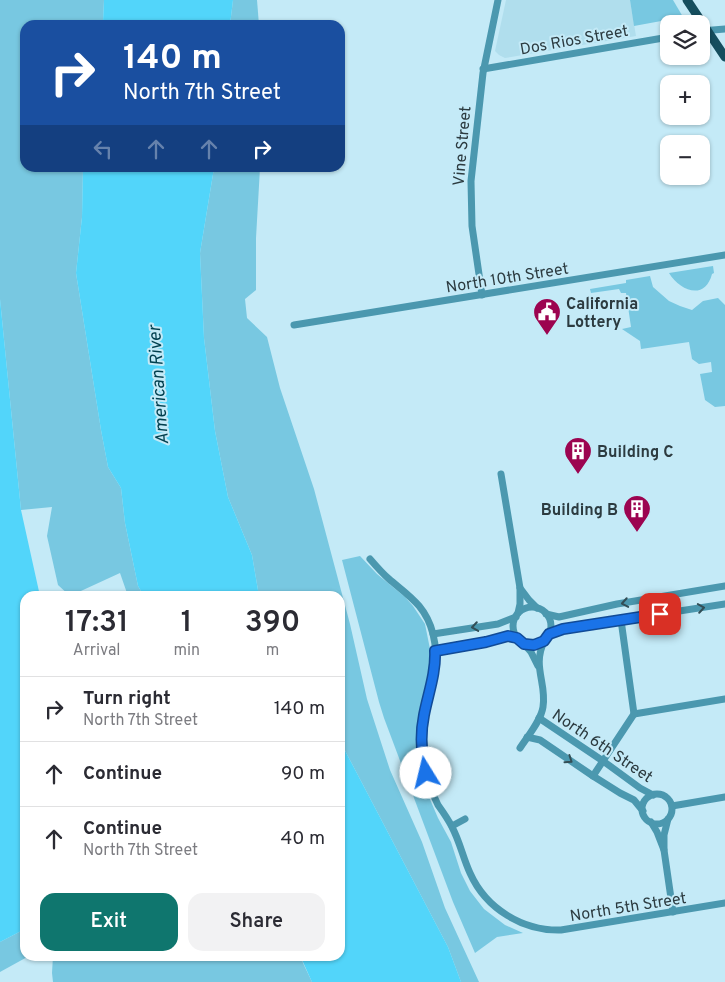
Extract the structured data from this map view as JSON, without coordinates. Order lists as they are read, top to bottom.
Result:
{
  "streets": {
    "street": [
      "Dos Rios Street",
      "Vine Street",
      "North 10th Street",
      "North 6th Street",
      "North 5th Street"
    ]
  },
  "crossings": [
    ["Dos Rios Street", "Vine Street"],
    ["Vine Street", "North 10th Street"]
  ],
  "water": ["American River"],
  "places": {
    "public building": ["California Lottery"],
    "building": ["Building C", "Building B"]
  },
  "page": {
    "map_buttons": ["+", "−"],
    "turn": ["140 m", "North 7th Street"],
    "eta": [
      "17:31",
      "Arrival",
      "1",
      "min",
      "390",
      "m"
    ],
    "list": [
      {
        "name": "Turn right",
        "note": "North 7th Street",
        "value": "140 m"
      },
      {
        "name": "Continue",
        "value": "90 m"
      },
      {
        "name": "Continue",
        "note": "North 7th Street",
        "value": "40 m"
      }
    ],
    "buttons": ["Exit", "Share"]
  }
}
